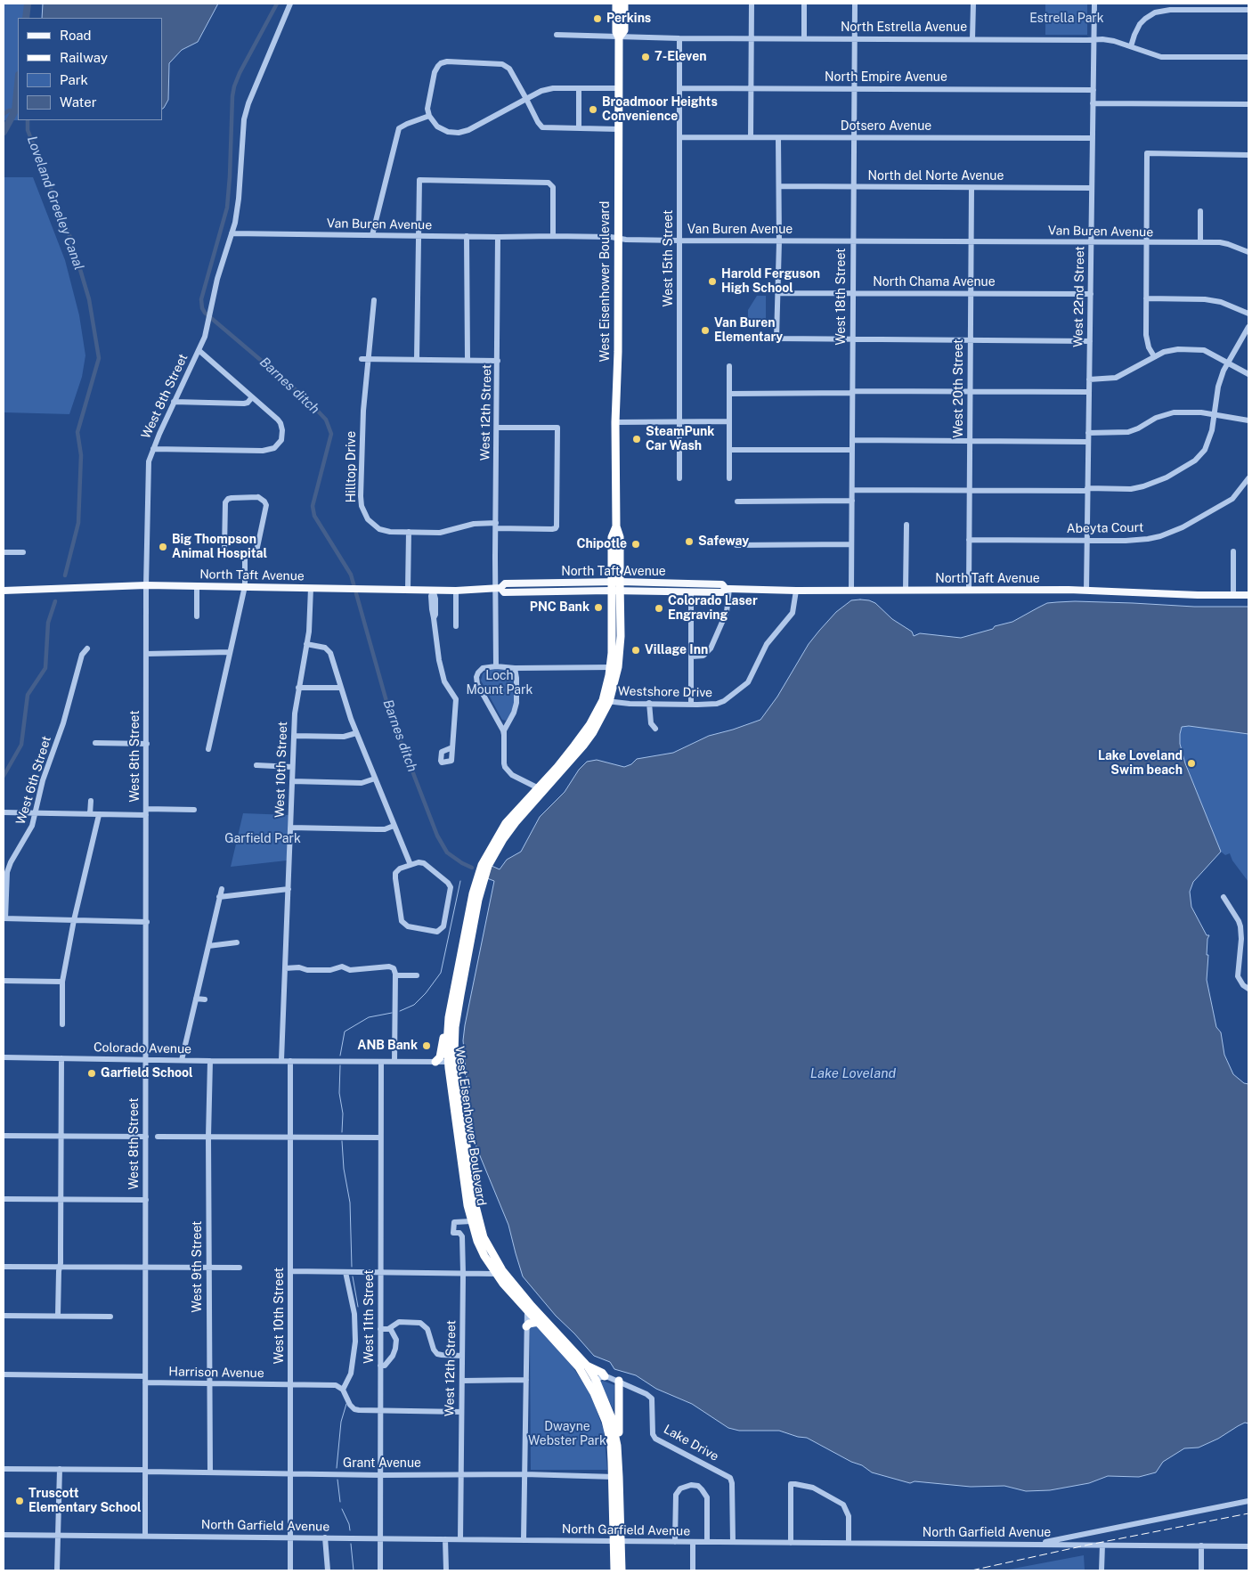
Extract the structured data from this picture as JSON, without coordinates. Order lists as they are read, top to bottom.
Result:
{
  "streets": {
    "highway": ["West Eisenhower Boulevard"],
    "main road": ["North Taft Avenue"],
    "street": [
      "North Estrella Avenue",
      "North Empire Avenue",
      "Dotsero Avenue",
      "North del Norte Avenue",
      "Van Buren Avenue",
      "West 15th Street",
      "North Chama Avenue",
      "West 18th Street",
      "West 22nd Street",
      "West 20th Street",
      "West 8th Street",
      "West 12th Street",
      "Hilltop Drive",
      "Abeyta Court",
      "Westshore Drive",
      "West 10th Street",
      "West 6th Street",
      "Colorado Avenue",
      "West 9th Street",
      "West 11th Street",
      "Harrison Avenue",
      "Lake Drive",
      "Grant Avenue",
      "North Garfield Avenue"
    ]
  },
  "crossings": [
    ["North Estrella Avenue", "West 15th Street"],
    ["North Estrella Avenue", "West Eisenhower Boulevard"],
    ["North Estrella Avenue", "West 18th Street"],
    ["North Estrella Avenue", "West 22nd Street"],
    ["North Empire Avenue", "West 15th Street"],
    ["North Empire Avenue", "West 18th Street"],
    ["North Empire Avenue", "West 22nd Street"],
    ["Dotsero Avenue", "West 15th Street"],
    ["Dotsero Avenue", "West 18th Street"],
    ["Dotsero Avenue", "West 22nd Street"],
    ["North del Norte Avenue", "West 18th Street"],
    ["North del Norte Avenue", "West 22nd Street"],
    ["North del Norte Avenue", "West 20th Street"],
    ["Van Buren Avenue", "West 15th Street"],
    ["Van Buren Avenue", "West Eisenhower Boulevard"],
    ["Van Buren Avenue", "West 18th Street"],
    ["Van Buren Avenue", "West 22nd Street"],
    ["Van Buren Avenue", "West 20th Street"],
    ["Van Buren Avenue", "West 8th Street"],
    ["Van Buren Avenue", "West 12th Street"],
    ["West Eisenhower Boulevard", "West 12th Street"],
    ["West Eisenhower Boulevard", "North Taft Avenue"],
    ["West Eisenhower Boulevard", "Westshore Drive"],
    ["West Eisenhower Boulevard", "Grant Avenue"],
    ["West Eisenhower Boulevard", "North Garfield Avenue"],
    ["North Chama Avenue", "West 18th Street"],
    ["North Chama Avenue", "West 22nd Street"],
    ["North Chama Avenue", "West 20th Street"],
    ["West 18th Street", "North Taft Avenue"],
    ["West 22nd Street", "Abeyta Court"],
    ["West 22nd Street", "North Taft Avenue"],
    ["West 20th Street", "Abeyta Court"],
    ["West 20th Street", "North Taft Avenue"],
    ["West 8th Street", "North Taft Avenue"],
    ["West 8th Street", "Colorado Avenue"],
    ["West 8th Street", "Harrison Avenue"],
    ["West 8th Street", "Grant Avenue"],
    ["West 8th Street", "North Garfield Avenue"],
    ["West 12th Street", "Hilltop Drive"],
    ["West 12th Street", "North Taft Avenue"],
    ["West 12th Street", "Grant Avenue"],
    ["West 12th Street", "North Garfield Avenue"],
    ["North Taft Avenue", "Westshore Drive"],
    ["North Taft Avenue", "West 10th Street"],
    ["West 10th Street", "Colorado Avenue"],
    ["West 10th Street", "Harrison Avenue"],
    ["West 10th Street", "Grant Avenue"],
    ["West 10th Street", "North Garfield Avenue"],
    ["Colorado Avenue", "West 9th Street"],
    ["West 9th Street", "Harrison Avenue"],
    ["West 9th Street", "Grant Avenue"],
    ["West 11th Street", "Grant Avenue"],
    ["West 11th Street", "North Garfield Avenue"],
    ["Lake Drive", "North Garfield Avenue"]
  ],
  "water": ["Loveland Greeley Canal", "Barnes ditch", "Lake Loveland"],
  "parks": [
    "Estrella Park",
    "Loch Mount Park",
    "Garfield Park",
    "Dwayne Webster Park"
  ],
  "places": [
    "Perkins",
    "7-Eleven",
    "Broadmoor Heights Convenience",
    "Harold Ferguson High School",
    "Van Buren Elementary",
    "SteamPunk Car Wash",
    "Safeway",
    "Chipotle",
    "Big Thompson Animal Hospital",
    "PNC Bank",
    "Colorado Laser Engraving",
    "Village Inn",
    "Lake Loveland Swim beach",
    "ANB Bank",
    "Garfield School",
    "Truscott Elementary School"
  ],
  "legend": [
    "Road",
    "Railway",
    "Park",
    "Water"
  ]
}
